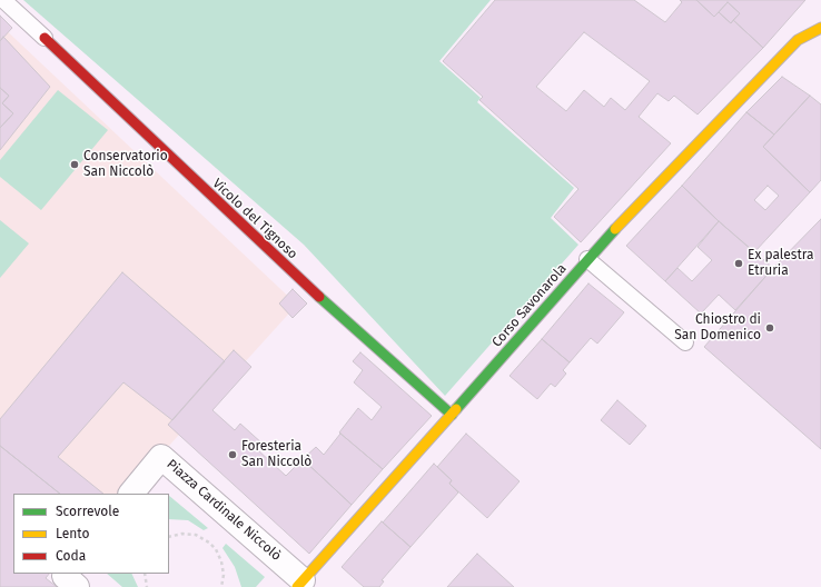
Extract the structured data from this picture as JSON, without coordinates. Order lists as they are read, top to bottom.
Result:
{
  "streets": {
    "street": ["Vicolo del Tignoso", "Corso Savonarola", "Piazza Cardinale Niccolò"]
  },
  "crossings": [
    ["Vicolo del Tignoso", "Corso Savonarola"],
    ["Corso Savonarola", "Piazza Cardinale Niccolò"]
  ],
  "places": [
    "Conservatorio San Niccolò",
    "Ex palestra Etruria",
    "Chiostro di San Domenico",
    "Foresteria San Niccolò"
  ],
  "legend": ["Scorrevole", "Lento", "Coda"]
}
